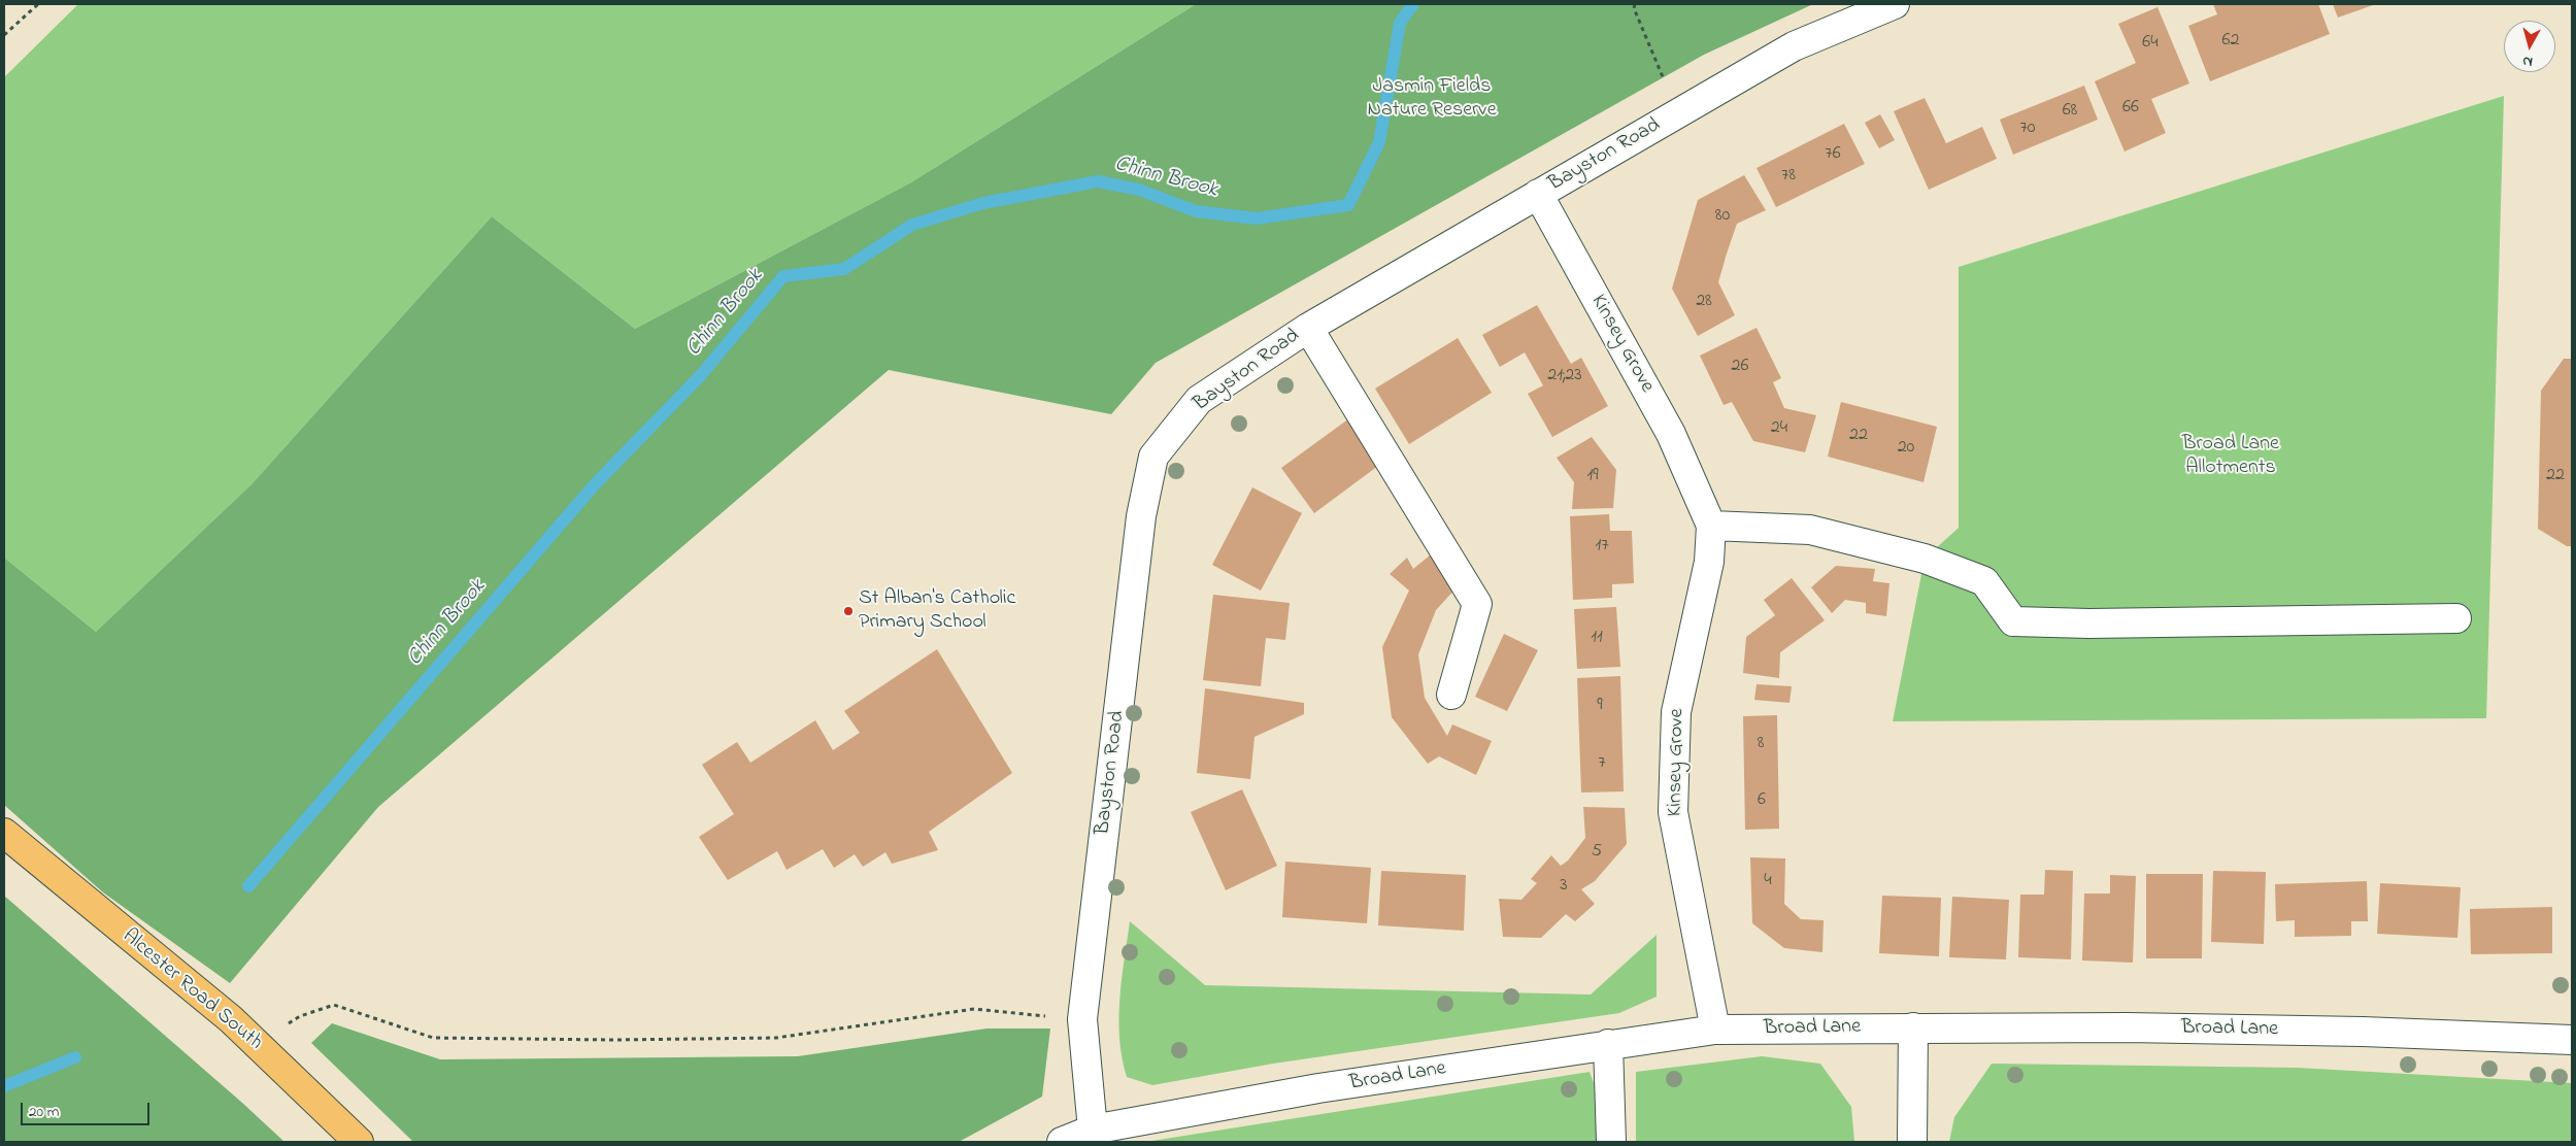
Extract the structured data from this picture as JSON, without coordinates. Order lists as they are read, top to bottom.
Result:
{
  "streets": {
    "highway": ["Alcester Road South"],
    "street": ["Bayston Road", "Kinsey Grove", "Broad Lane"]
  },
  "crossings": [
    ["Bayston Road", "Kinsey Grove"],
    ["Bayston Road", "Broad Lane"],
    ["Kinsey Grove", "Broad Lane"]
  ],
  "water": ["Chinn Brook"],
  "parks": ["Jasmin Fields Nature Reserve", "Broad Lane Allotments"],
  "places": ["St Alban's Catholic Primary School"],
  "house_numbers": [
    "62",
    "64",
    "66",
    "68",
    "70",
    "76",
    "78",
    "80",
    "28",
    "26",
    "21;23",
    "24",
    "22",
    "20",
    "19",
    "22",
    "17",
    "11",
    "9",
    "8",
    "7",
    "6",
    "5",
    "4",
    "3"
  ],
  "scale_bar": "20 m",
  "north": "bottom"
}
